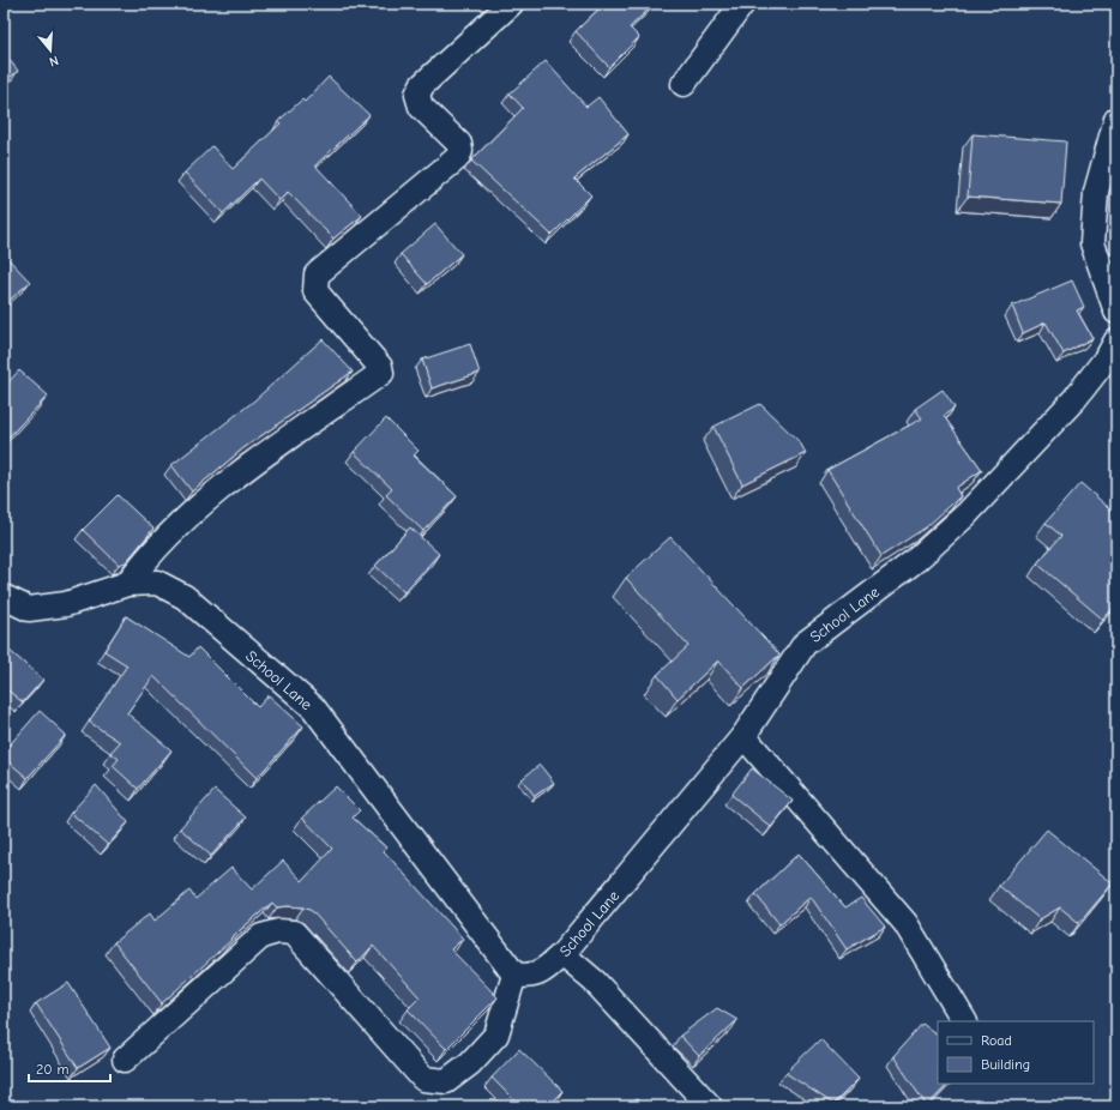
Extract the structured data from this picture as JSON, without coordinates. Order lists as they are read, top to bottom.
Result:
{
  "streets": {
    "street": ["School Lane"]
  },
  "legend": ["Road", "Building"],
  "scale_bar": "20 m",
  "north": "bottom"
}
